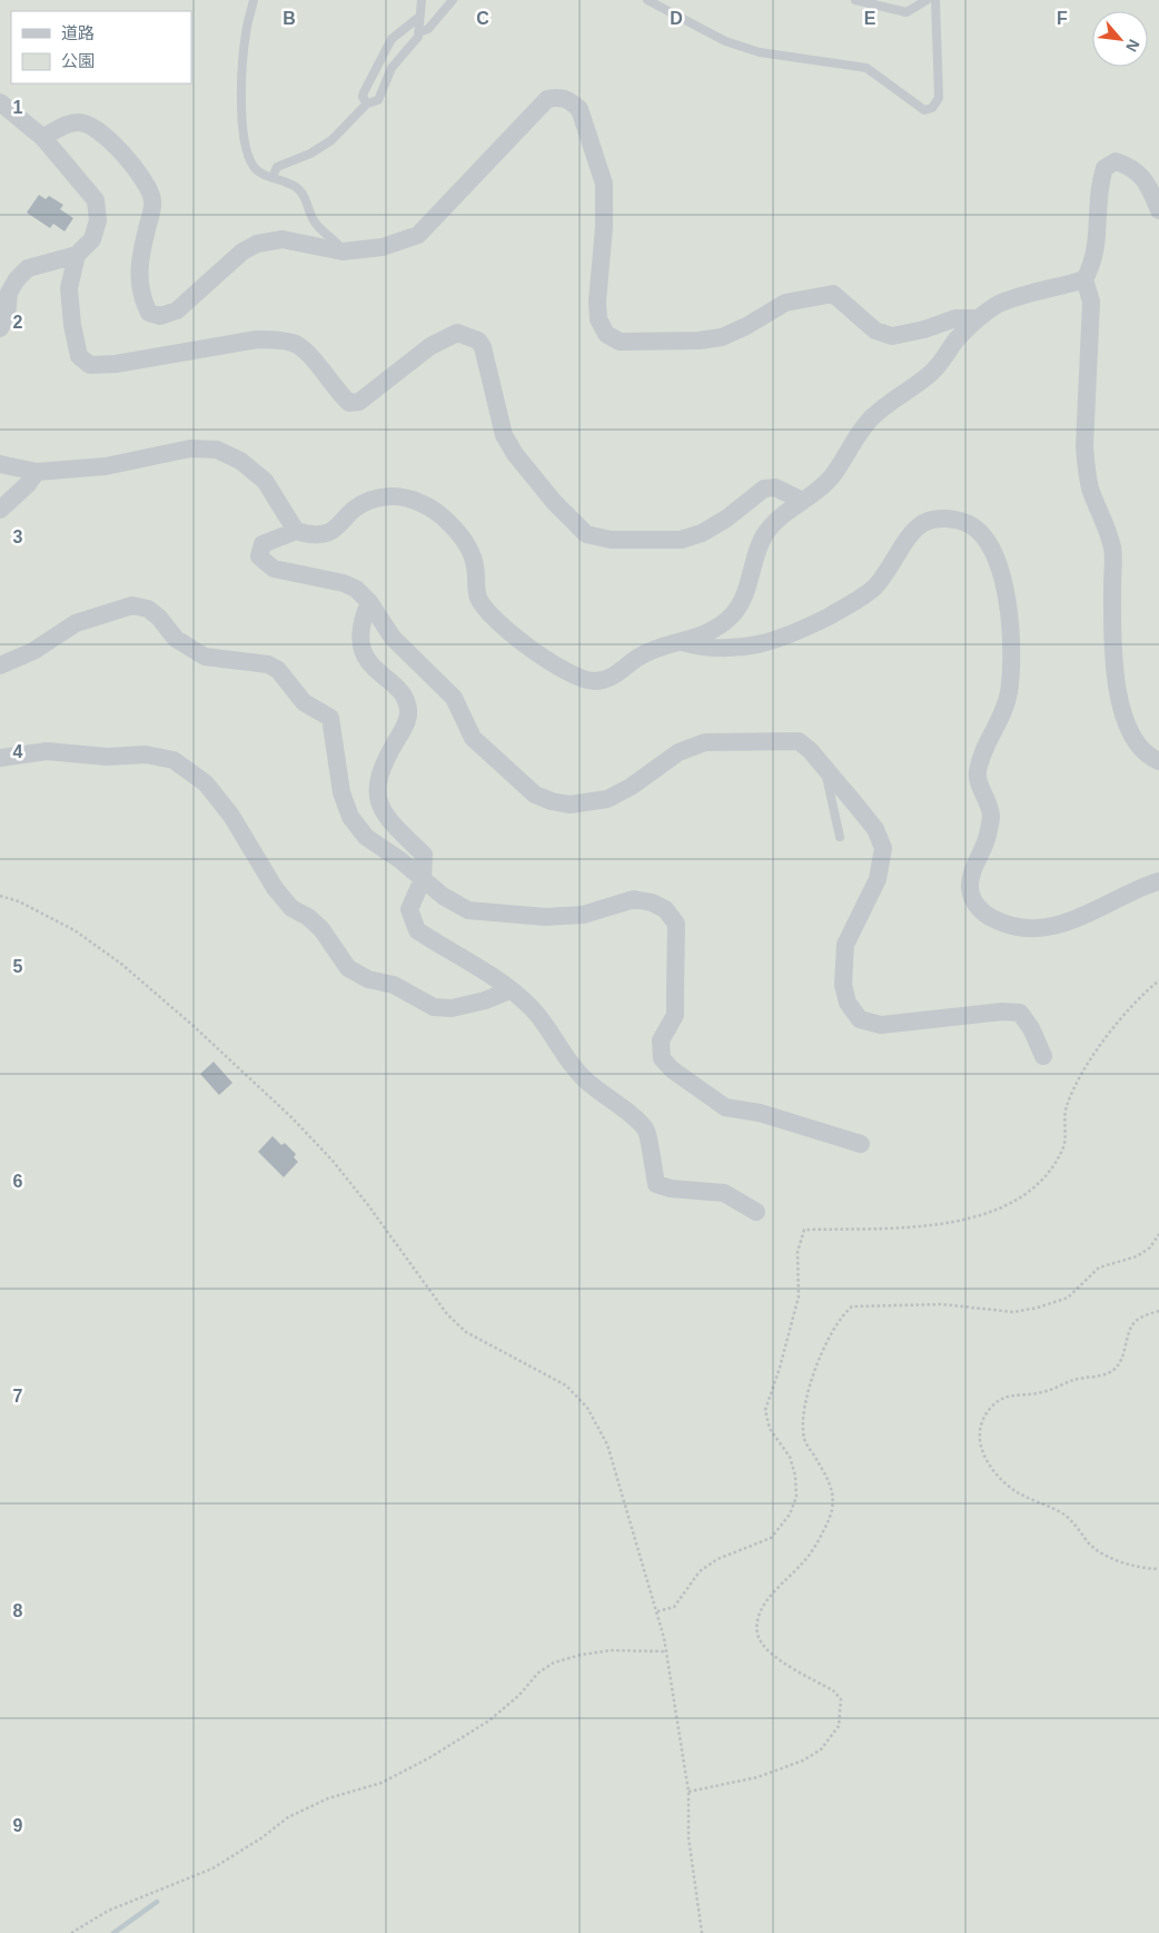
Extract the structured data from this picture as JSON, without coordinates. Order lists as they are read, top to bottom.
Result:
{
  "legend": ["道路", "公園"],
  "north": "bottom right",
  "grid": {
    "columns": [
      "B",
      "C",
      "D",
      "E",
      "F"
    ],
    "rows": [
      "1",
      "2",
      "3",
      "4",
      "5",
      "6",
      "7",
      "8",
      "9"
    ]
  }
}
